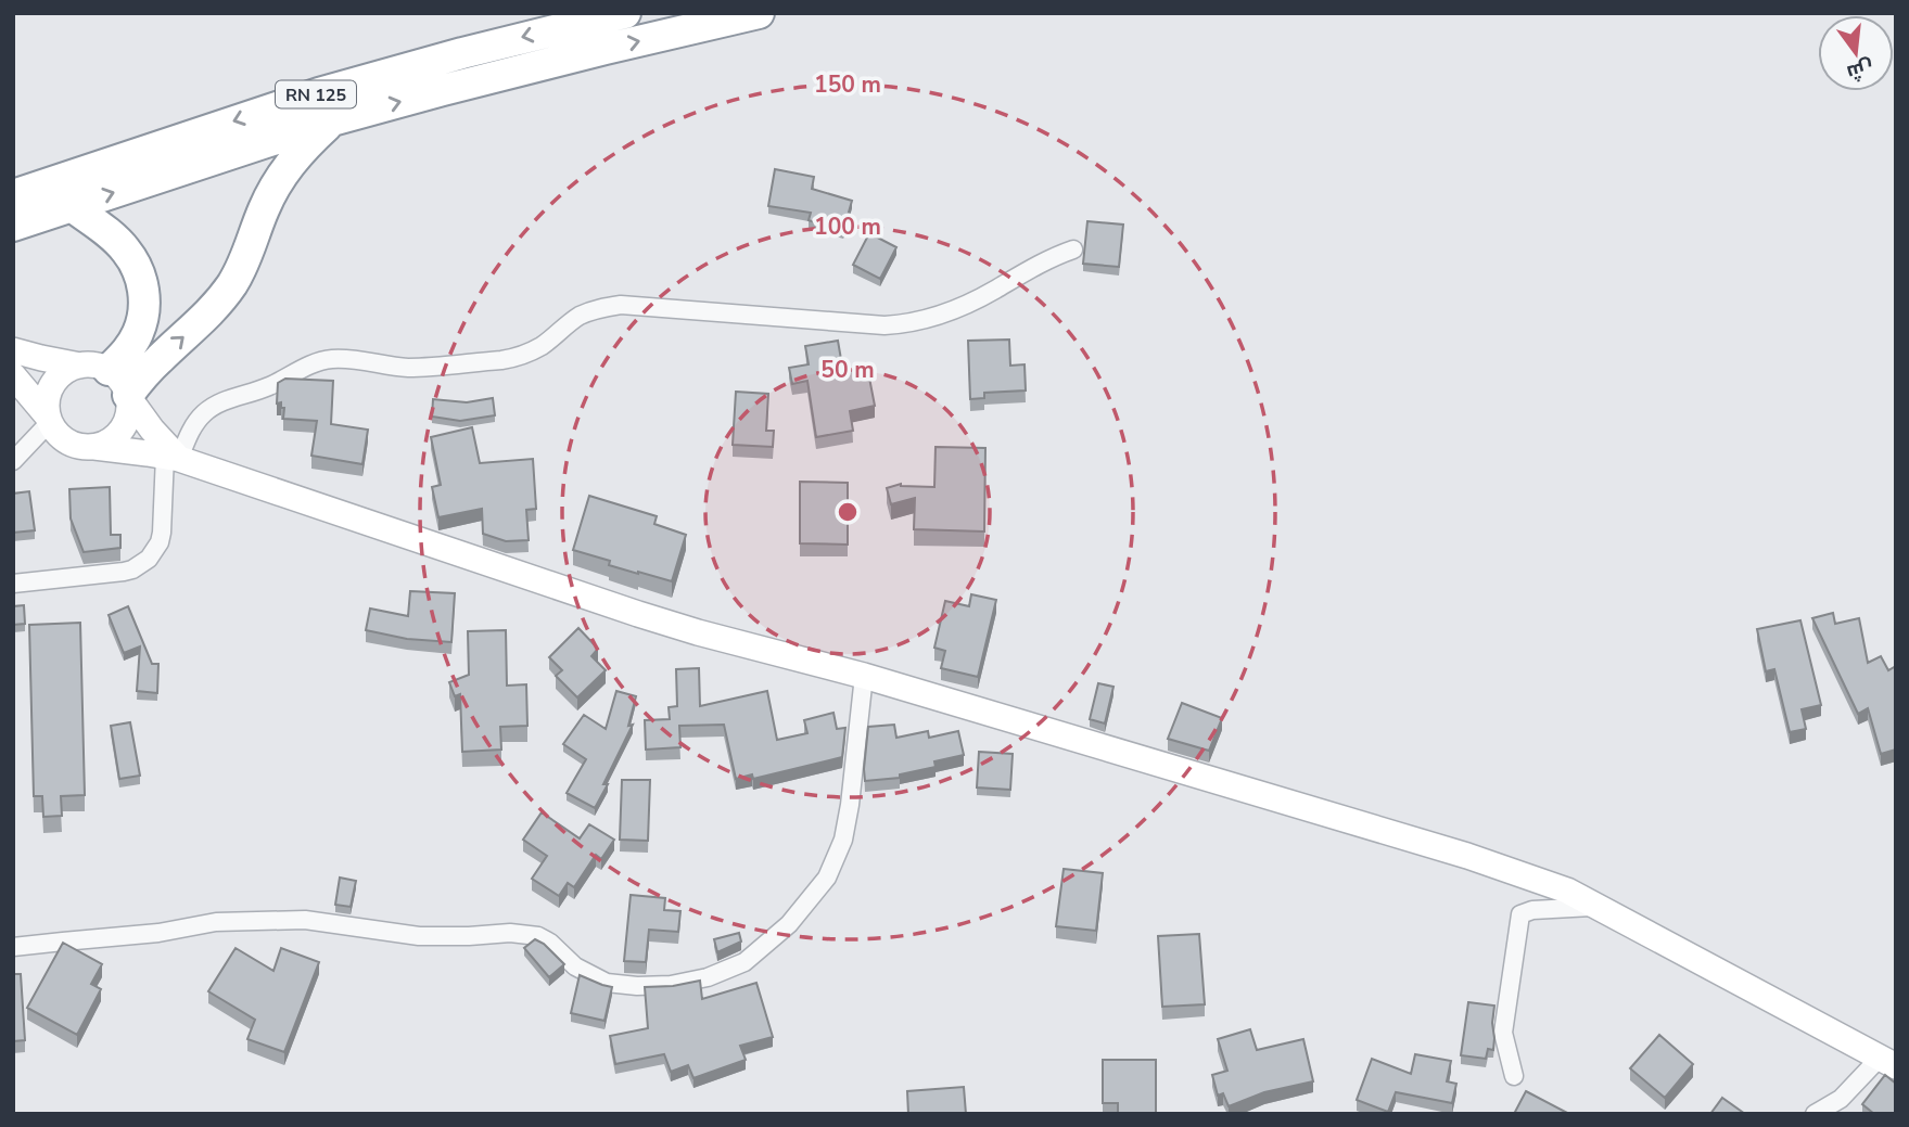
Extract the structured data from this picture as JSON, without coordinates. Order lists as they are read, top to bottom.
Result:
{
  "streets": {
    "highway": ["RN 125"]
  },
  "north": "bottom",
  "rings": ["150 m", "100 m", "50 m"]
}
